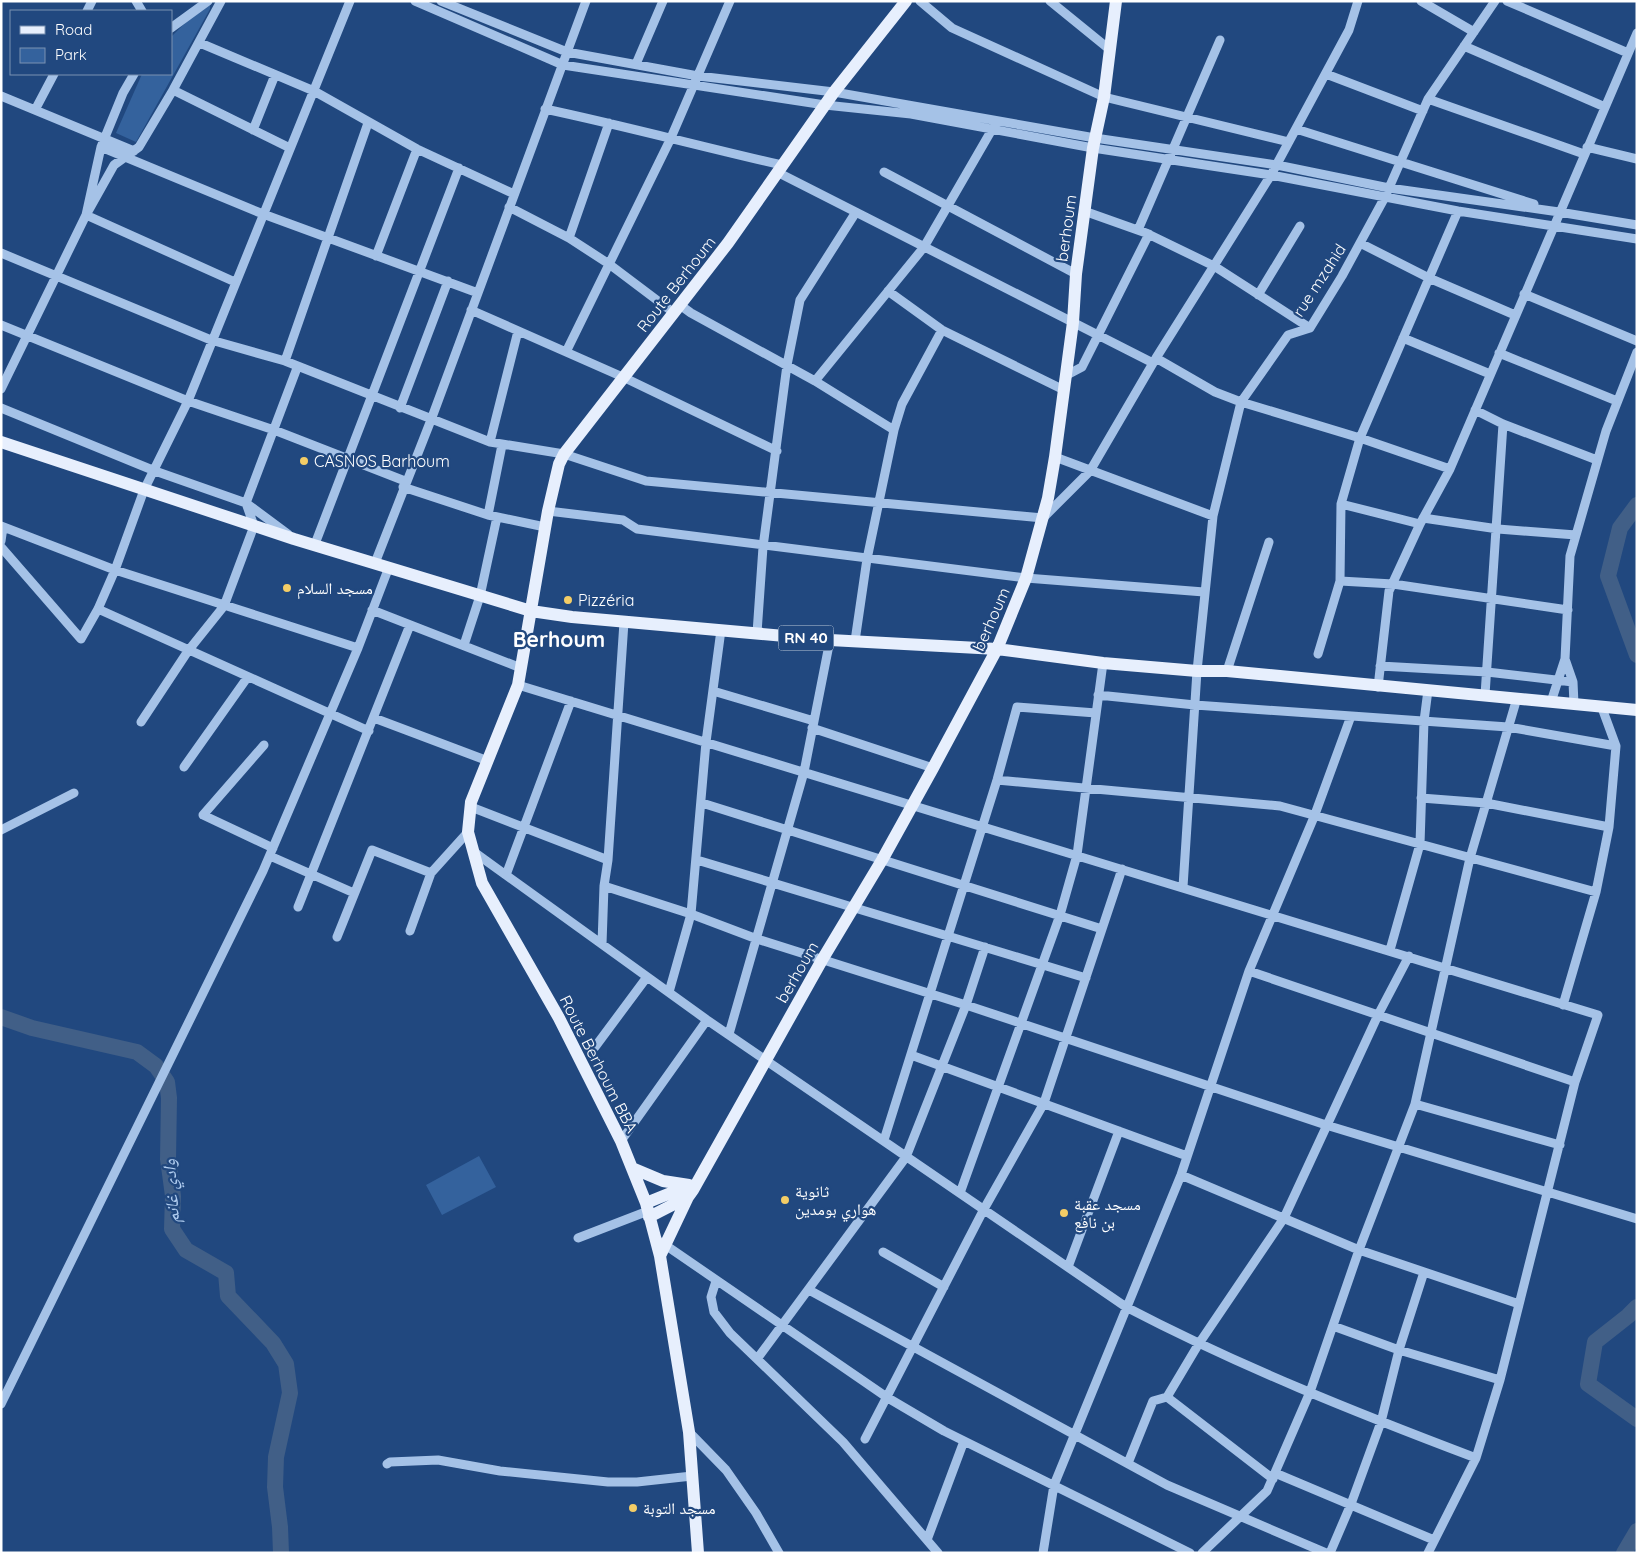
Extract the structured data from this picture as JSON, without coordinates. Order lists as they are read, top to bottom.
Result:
{
  "streets": {
    "main road": [
      "berhoum",
      "Route Berhoum",
      "RN 40",
      "Route Berhoum BBA"
    ],
    "street": ["rue mzahid"]
  },
  "crossings": [
    ["berhoum", "RN 40"],
    ["berhoum", "Route Berhoum BBA"],
    ["rue mzahid", "RN 40"],
    ["Route Berhoum", "RN 40"],
    ["Route Berhoum", "Route Berhoum BBA"],
    ["RN 40", "Route Berhoum BBA"]
  ],
  "districts": ["Berhoum"],
  "water": ["وادي غانم"],
  "places": [
    "CASNOS Barhoum",
    "مسجد السلام",
    "Pizzéria",
    "ثانوية هواري بومدين",
    "مسجد عقبة بن نافع",
    "مسجد التوبة"
  ],
  "legend": ["Road", "Park"]
}
